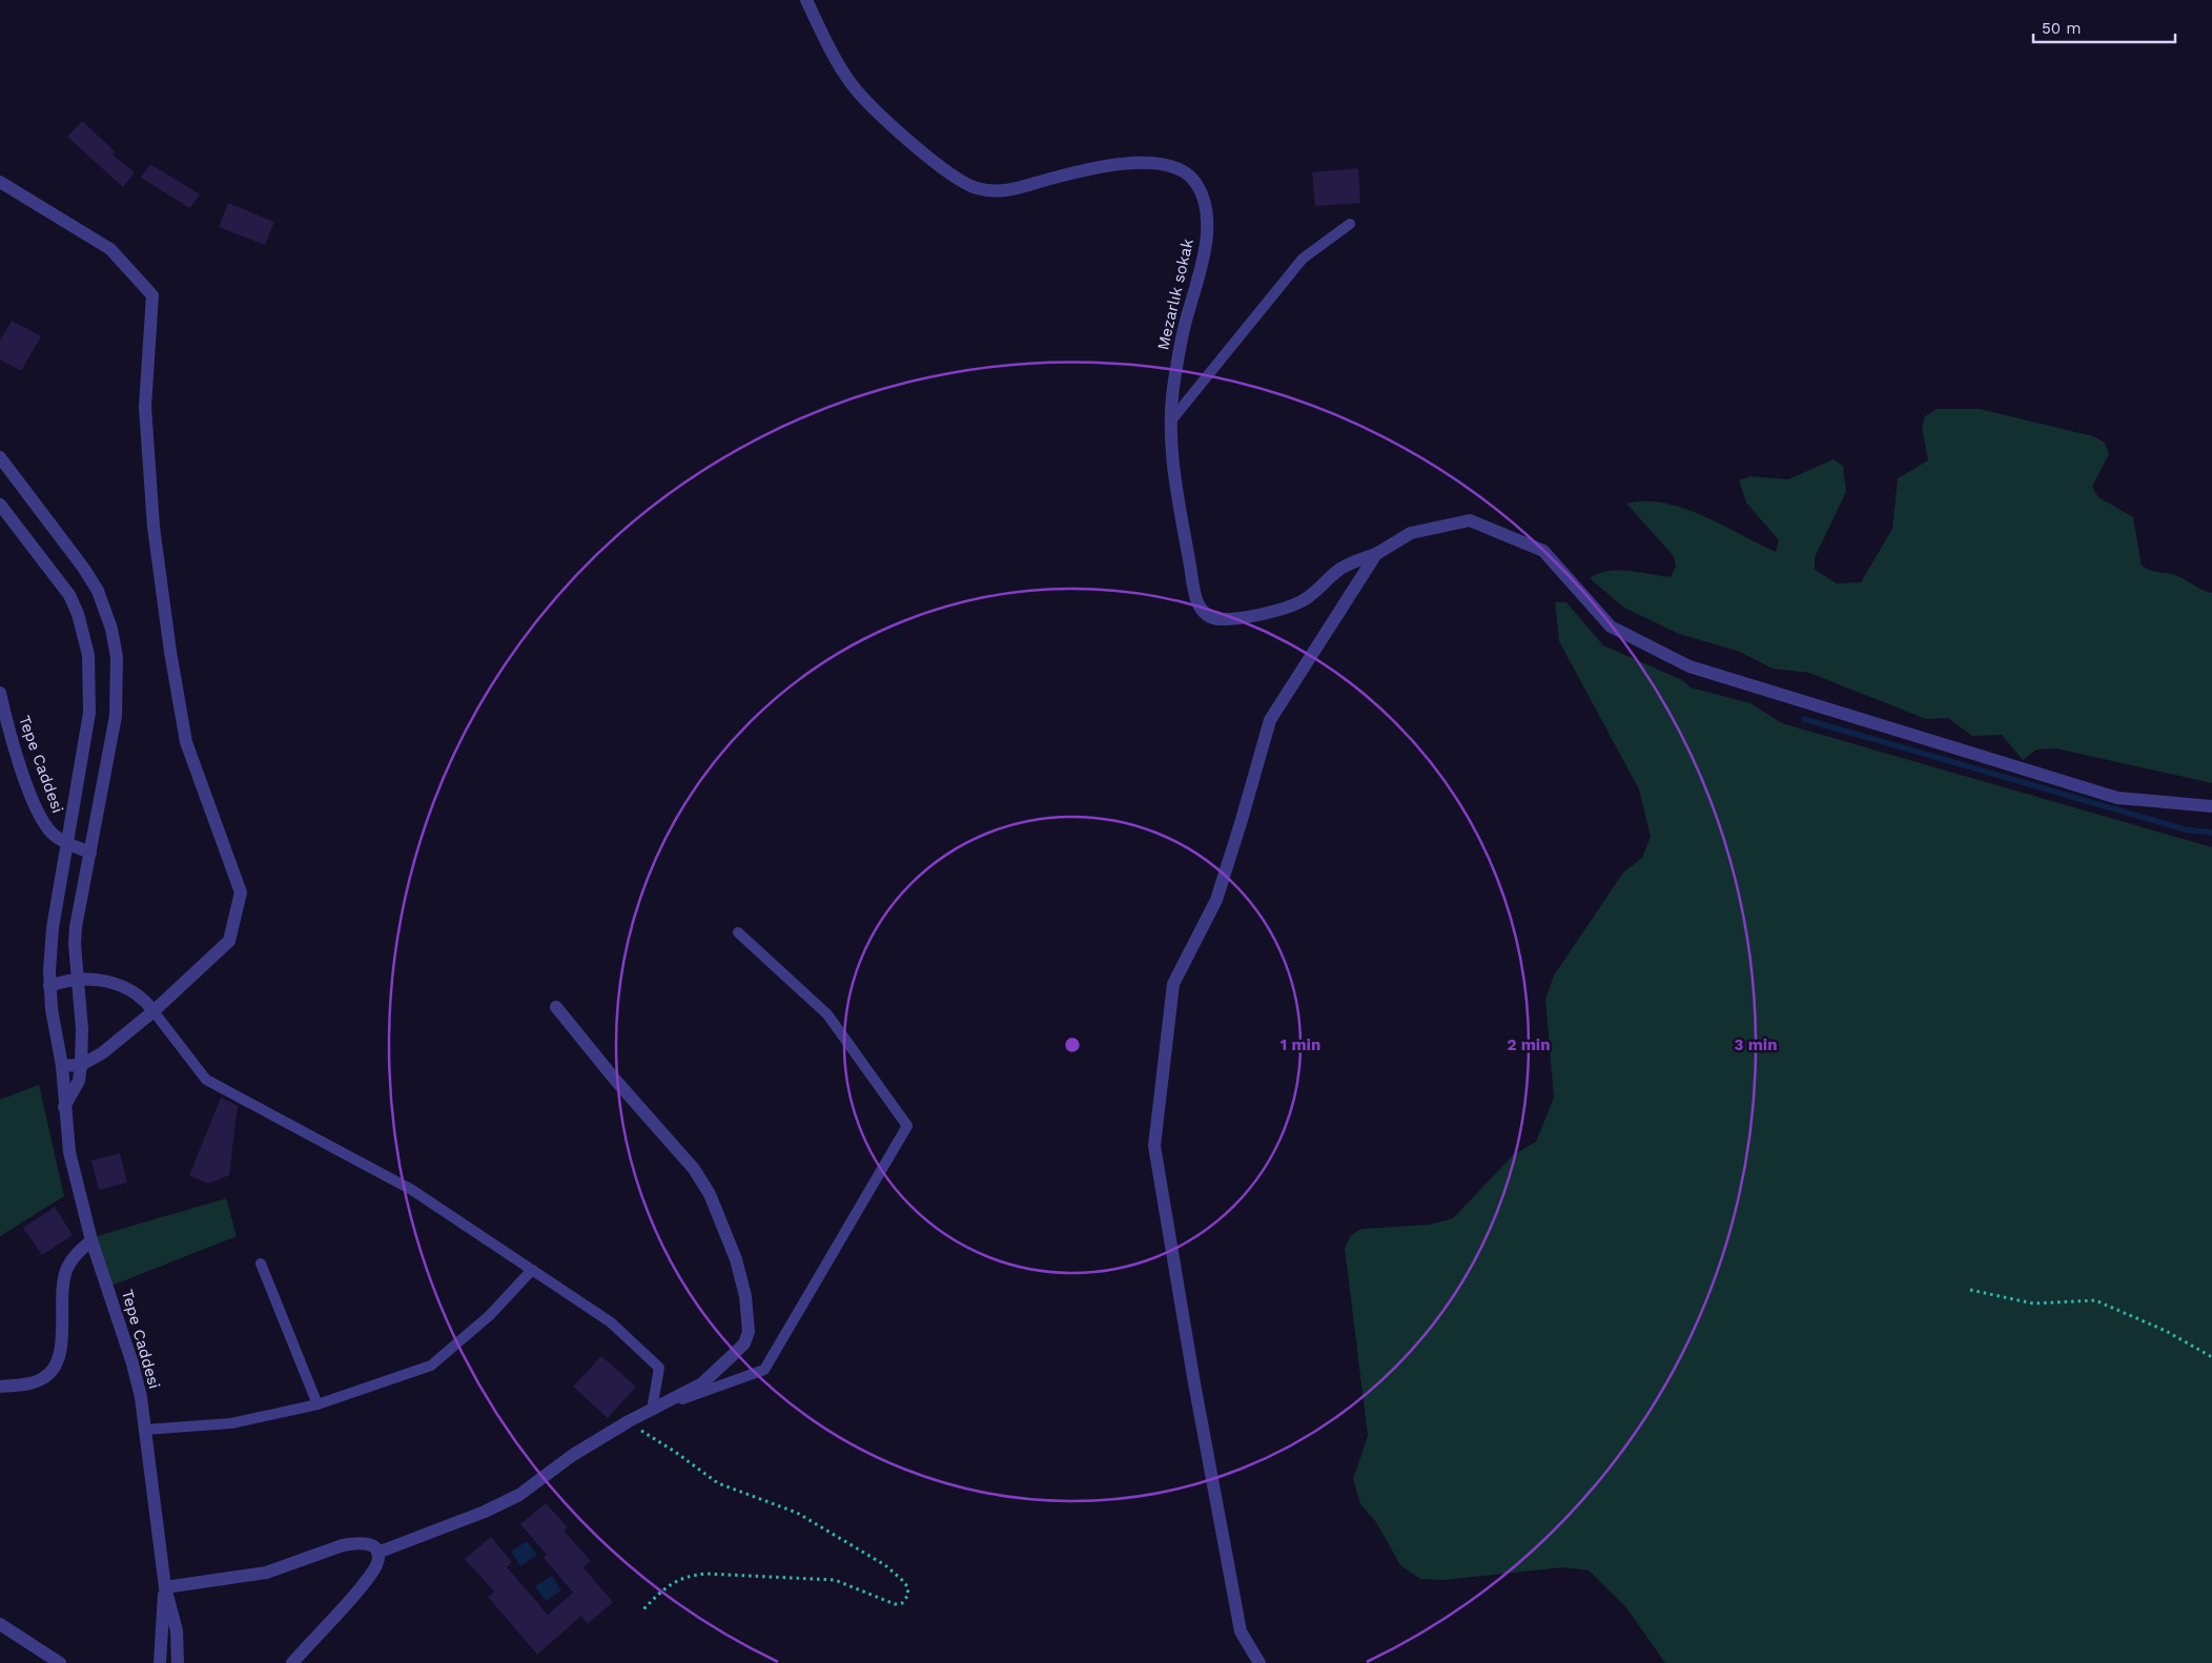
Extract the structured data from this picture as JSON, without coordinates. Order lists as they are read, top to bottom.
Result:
{
  "streets": {
    "street": ["Mezarlık sokak", "Tepe Caddesi"]
  },
  "scale_bar": "50 m",
  "rings": ["1 min", "2 min", "3 min"]
}
